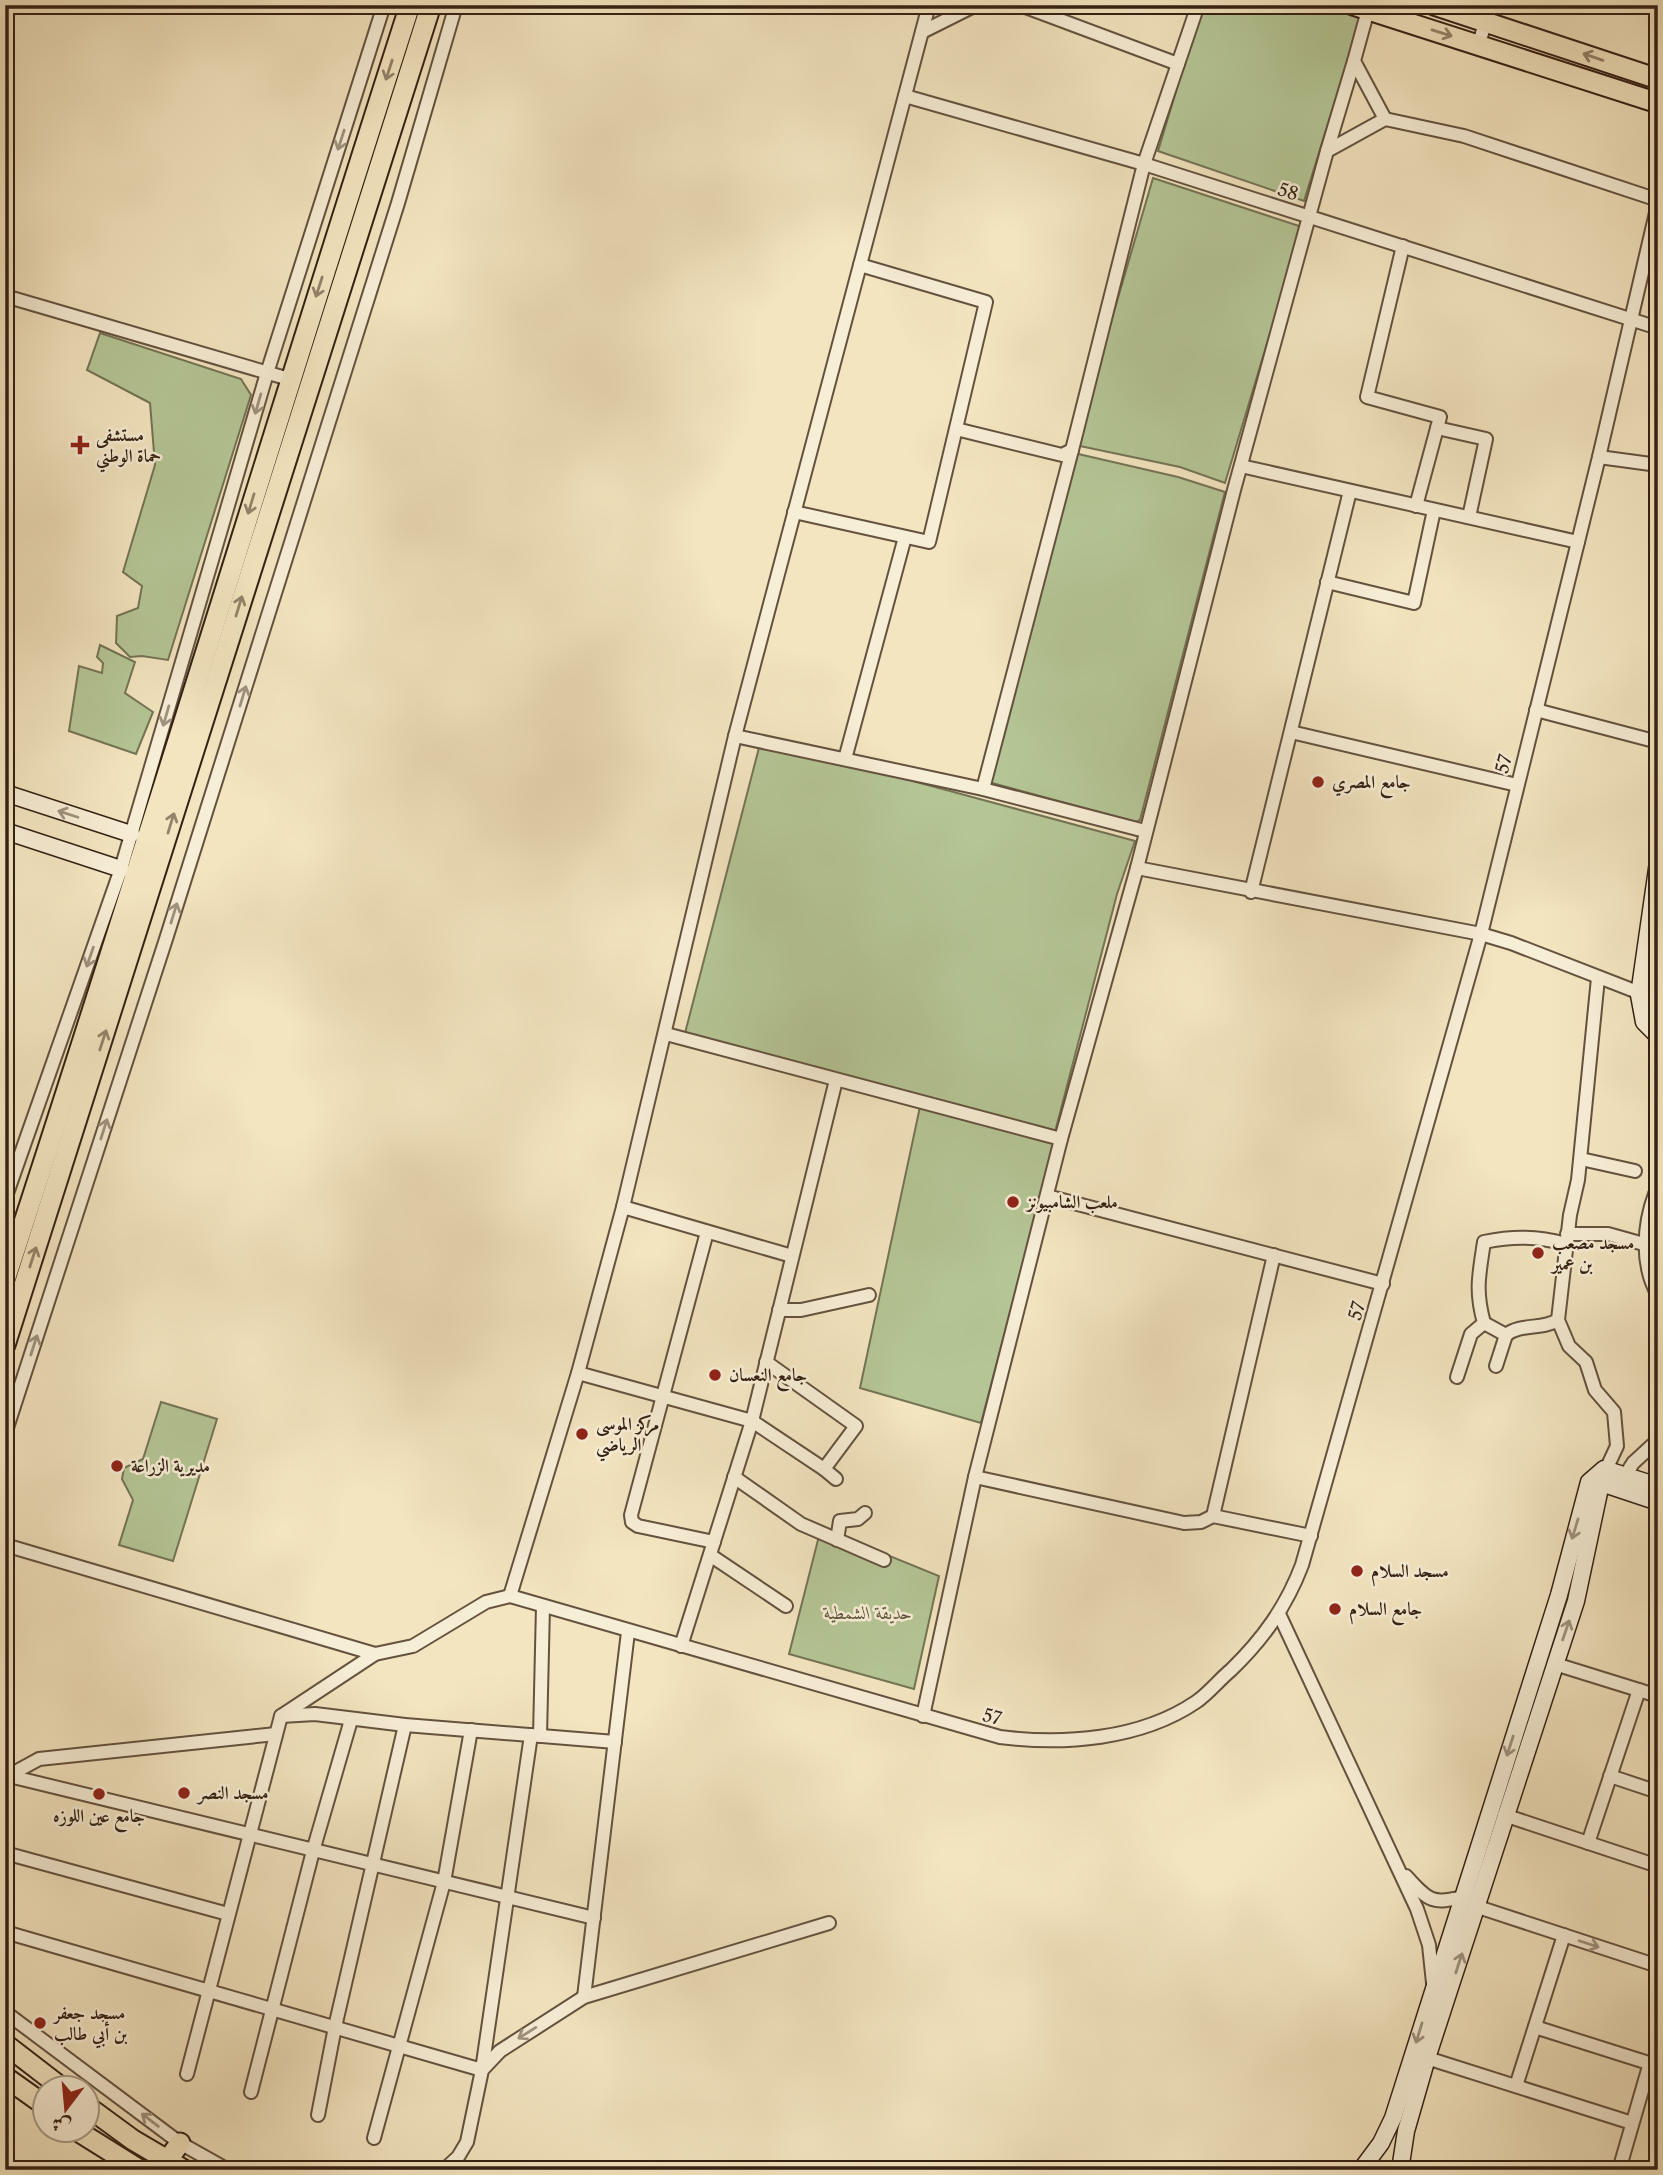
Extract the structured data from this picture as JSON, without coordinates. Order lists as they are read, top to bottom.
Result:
{
  "streets": {
    "street": ["58", "57"]
  },
  "crossings": [
    ["58", "57"]
  ],
  "parks": ["حديقة الشمطية"],
  "places": {
    "health": ["مستشفى حماة الوطني"],
    "other": [
      "جامع المصري",
      "ملعب الشامبيونز",
      "مسجد مصعب بن عمير",
      "جامع النعسان",
      "مركز الموسى الرياضي",
      "مديرية الزراعة",
      "مسجد السلام",
      "جامع السلام",
      "مسجد النصر",
      "جامع عين اللوزه",
      "مسجد جعفر بن أبي طالب"
    ]
  },
  "north": "bottom"
}
